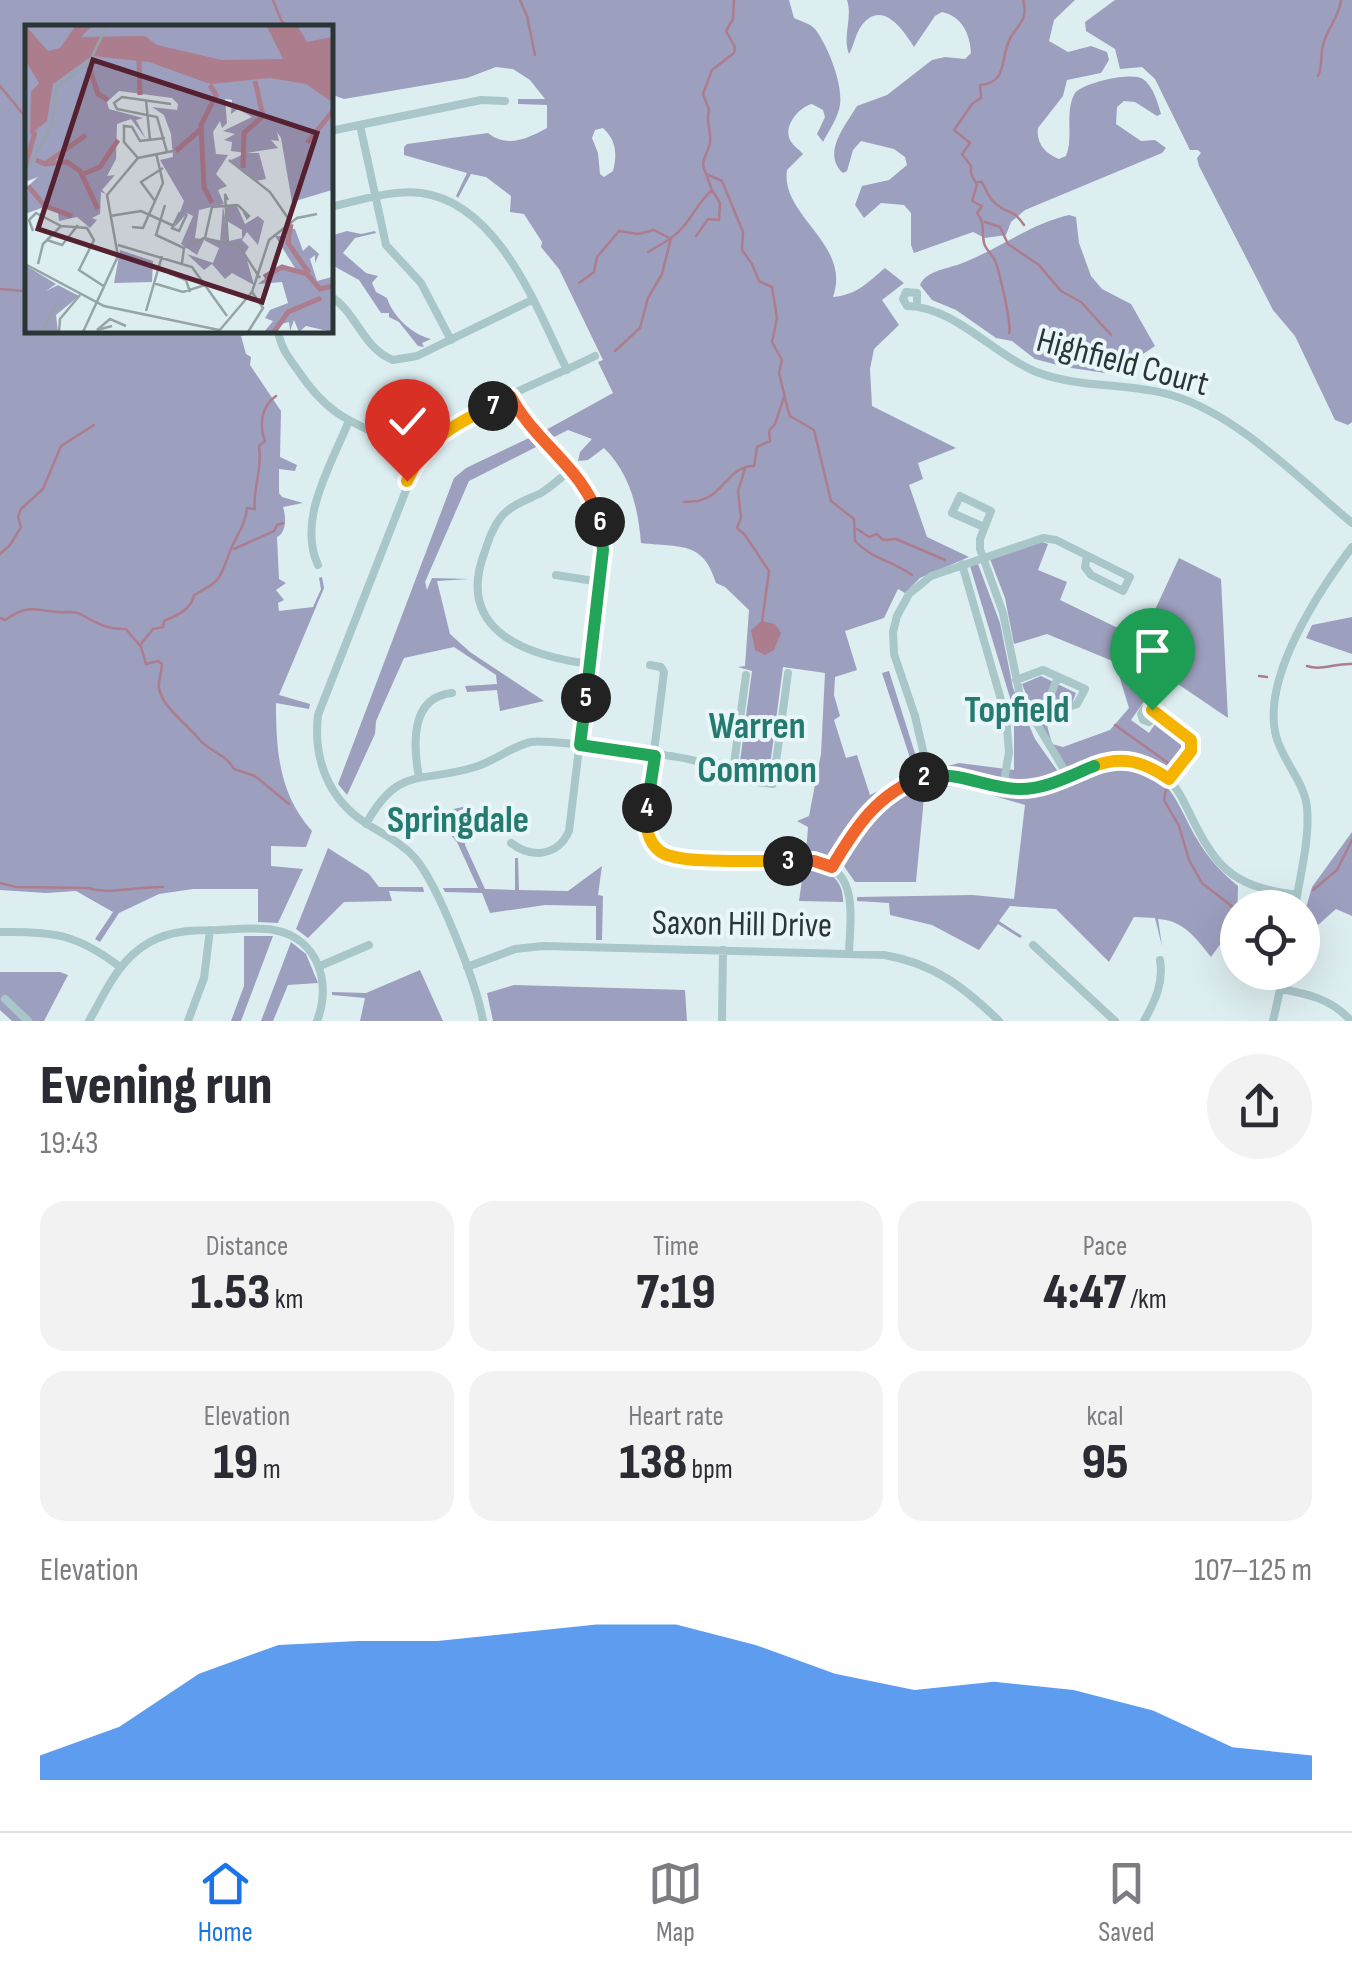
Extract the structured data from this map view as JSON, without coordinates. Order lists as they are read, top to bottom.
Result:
{
  "streets": {
    "street": ["Highfield Court", "Saxon Hill Drive"]
  },
  "districts": ["Topfield", "Warren Common", "Springdale"],
  "page": {
    "pins": [
      "7",
      "6",
      "5",
      "2",
      "4",
      "3"
    ],
    "heading": ["Evening run", "19:43"],
    "stats": [
      ["Distance", "1.53 km"],
      ["Time", "7:19"],
      ["Pace", "4:47 /km"],
      ["Elevation", "19 m"],
      ["Heart rate", "138 bpm"],
      ["kcal", "95"]
    ],
    "chart": ["Elevation", "107–125 m"],
    "tabs": ["Home", "Map", "Saved"]
  }
}
